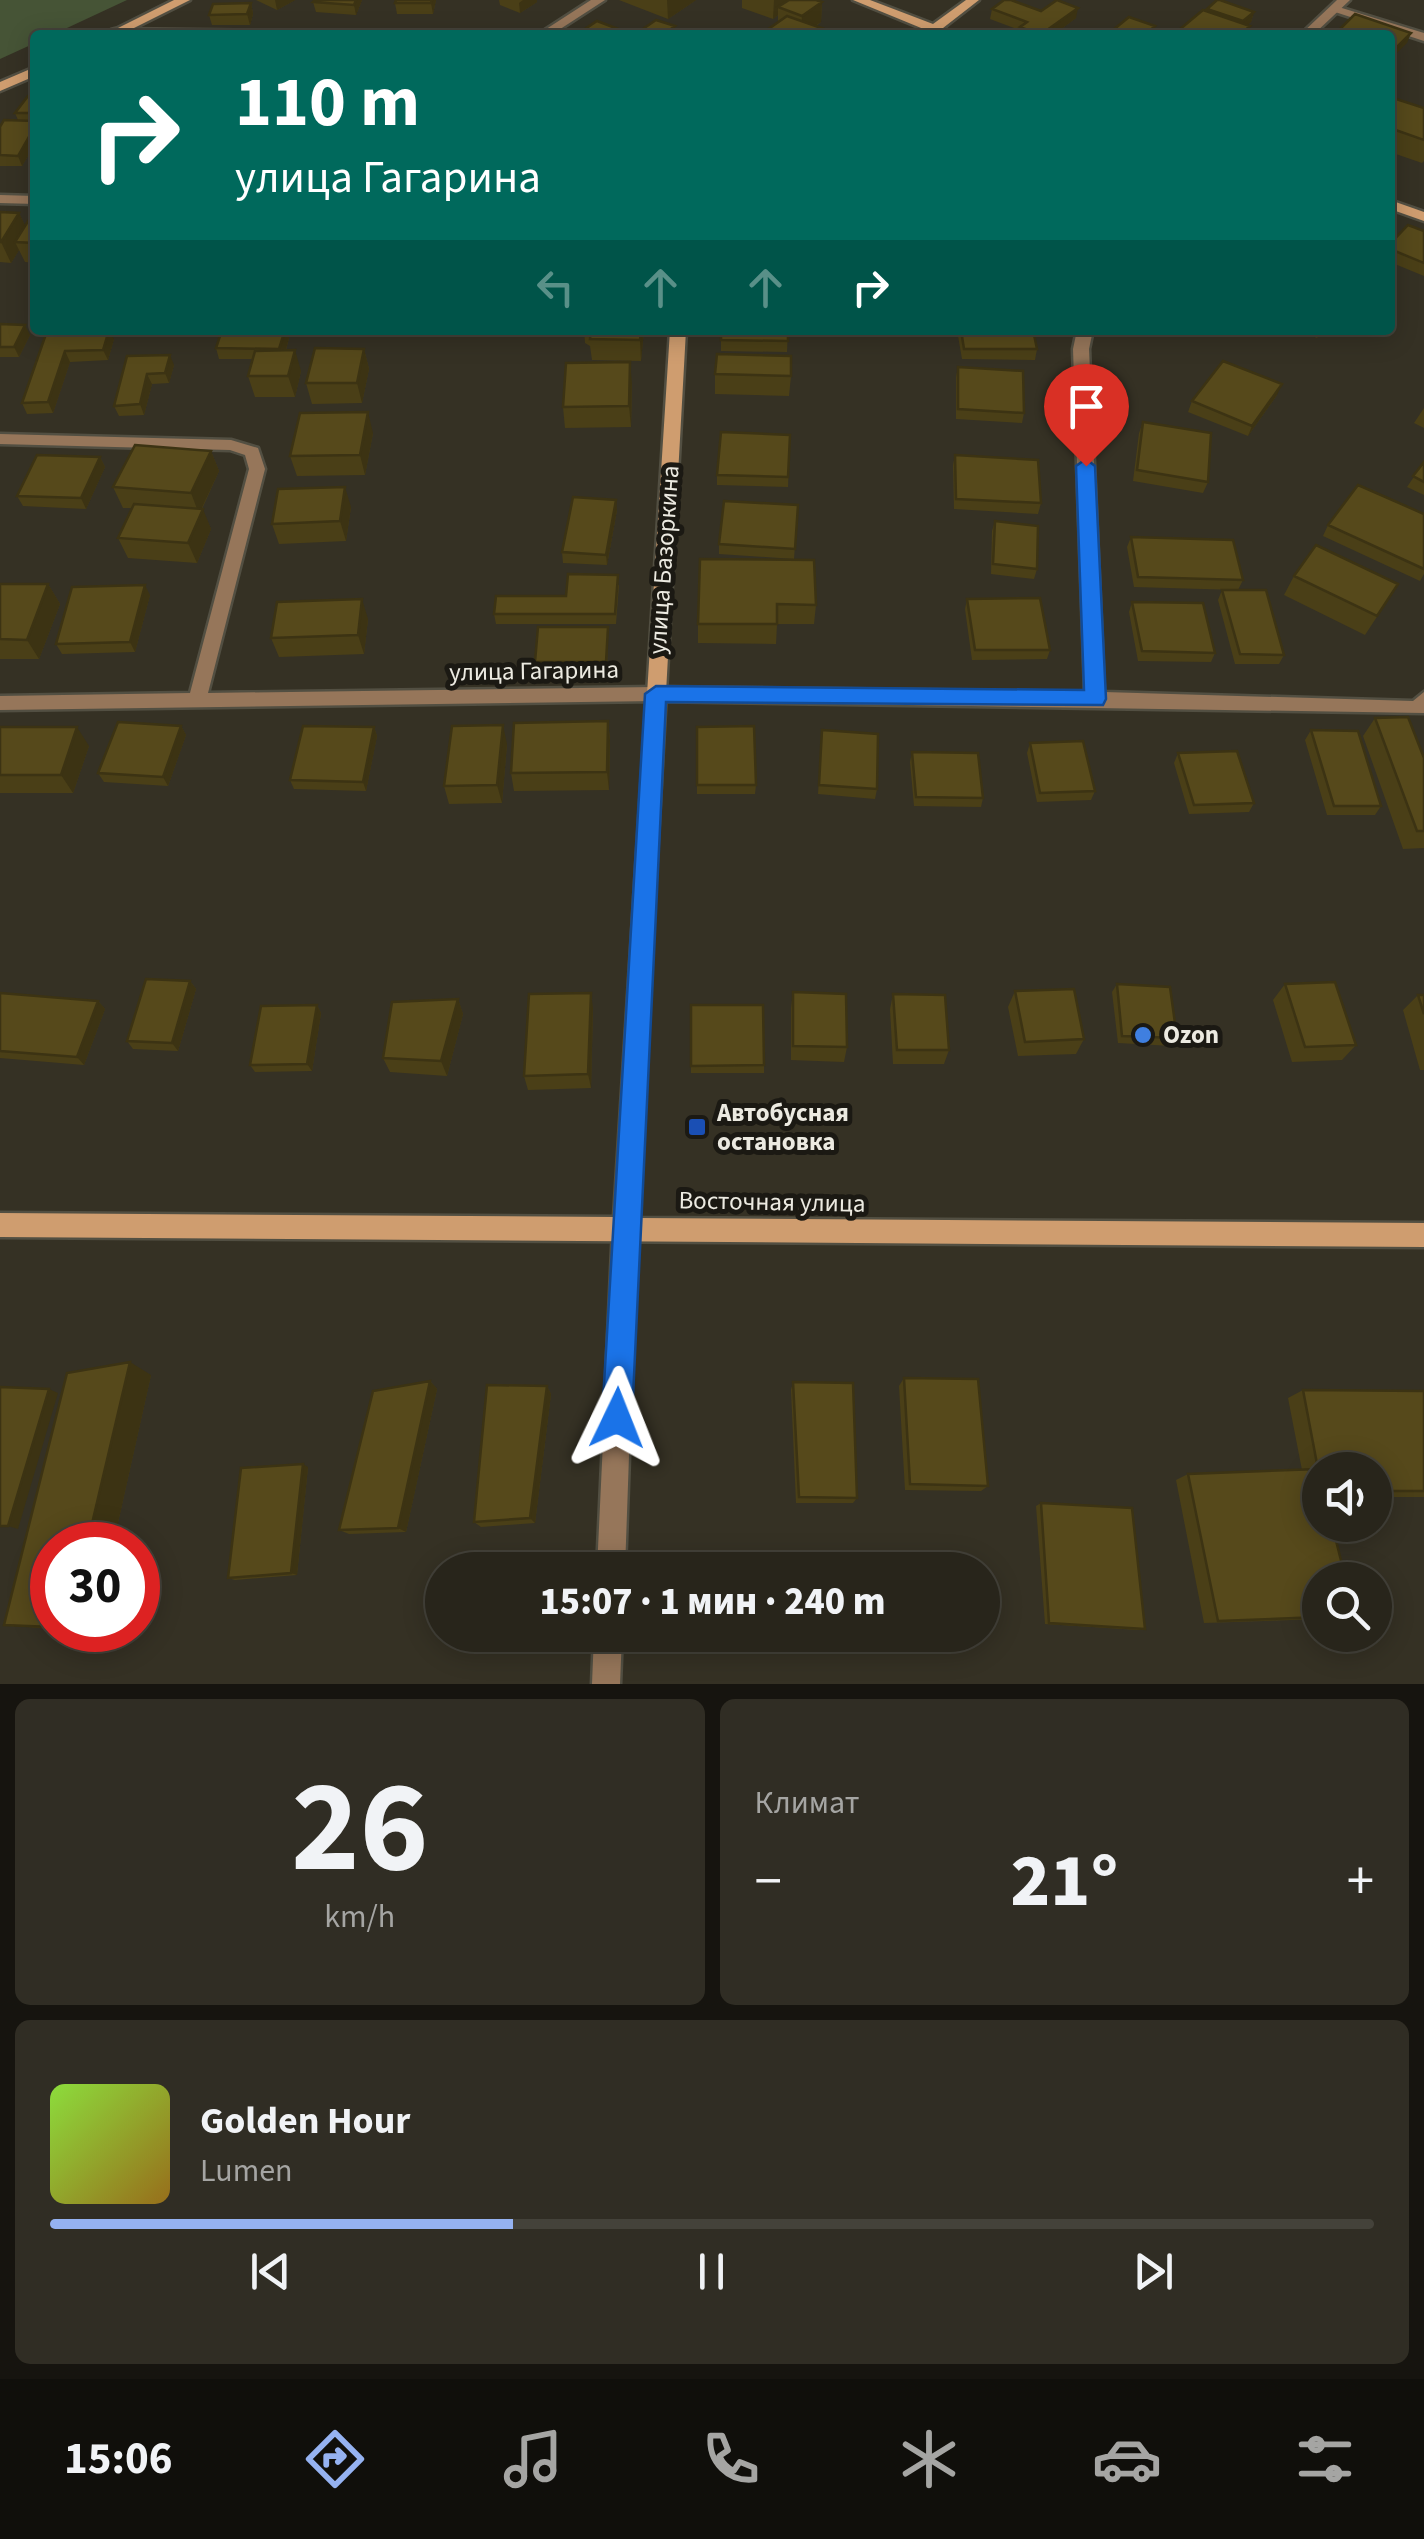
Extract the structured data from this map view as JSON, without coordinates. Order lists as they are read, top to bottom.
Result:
{
  "streets": {
    "street": ["улица Базоркина", "улица Гагарина", "Восточная улица"]
  },
  "crossings": [
    ["улица Базоркина", "улица Гагарина"],
    ["улица Базоркина", "Восточная улица"]
  ],
  "places": {
    "other": ["Ozon"],
    "transit": ["Автобусная остановка"]
  },
  "page": {
    "turn": ["110 m", "улица Гагарина"],
    "limit": "30",
    "trip": "15:07 · 1 мин · 240 m",
    "tile": [
      ["26", "km/h"],
      "Климат"
    ],
    "heat": ["−", "21°", "+"],
    "song": ["Golden Hour", "Lumen"],
    "tabs": "15:06"
  }
}
